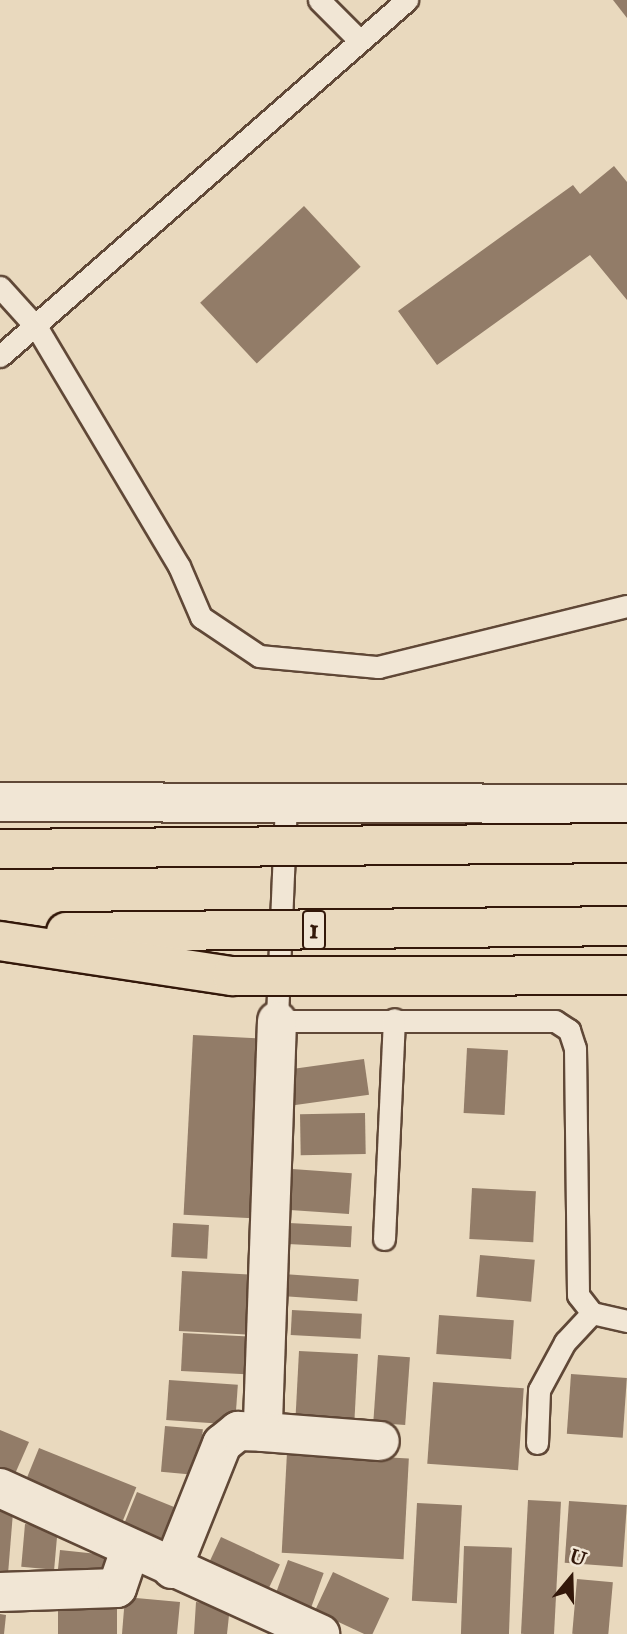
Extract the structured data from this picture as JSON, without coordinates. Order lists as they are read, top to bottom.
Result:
{
  "streets": {
    "highway": ["1"]
  },
  "north": "top"
}
